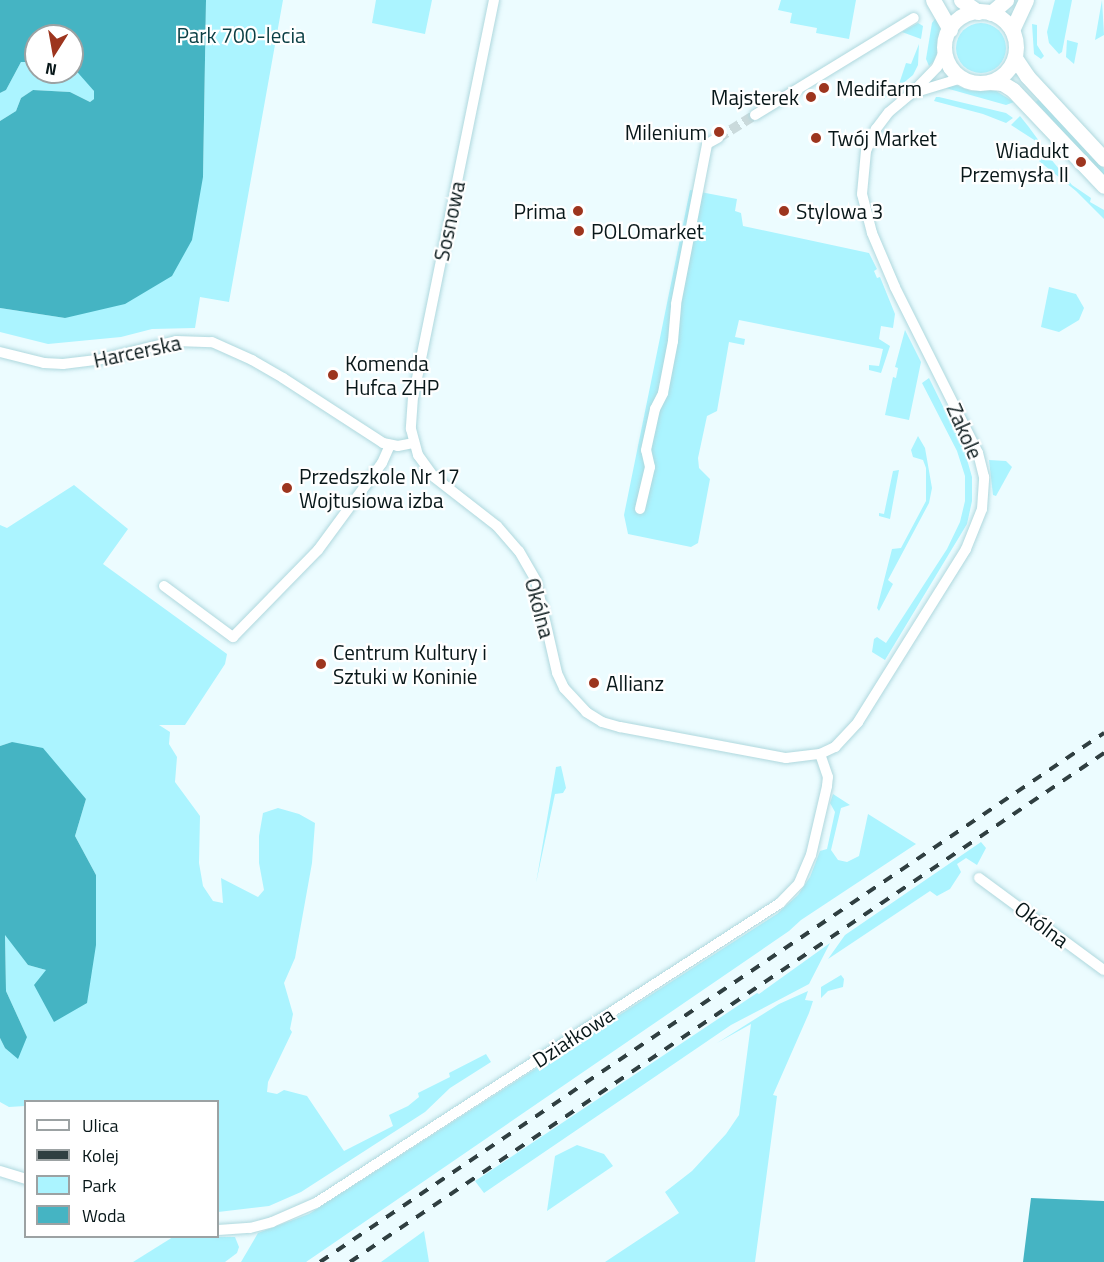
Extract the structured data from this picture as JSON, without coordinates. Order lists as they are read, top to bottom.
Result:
{
  "streets": {
    "street": [
      "Sosnowa",
      "Harcerska",
      "Zakole",
      "Okólna",
      "Działkowa"
    ]
  },
  "crossings": [
    ["Sosnowa", "Okólna"],
    ["Zakole", "Okólna"],
    ["Zakole", "Działkowa"],
    ["Okólna", "Działkowa"]
  ],
  "parks": ["Park 700-lecia"],
  "places": [
    "Medifarm",
    "Majsterek",
    "Milenium",
    "Twój Market",
    "Wiadukt Przemysła II",
    "Prima",
    "Stylowa 3",
    "POLOmarket",
    "Komenda Hufca ZHP",
    "Przedszkole Nr 17 Wojtusiowa izba",
    "Centrum Kultury i Sztuki w Koninie",
    "Allianz"
  ],
  "legend": [
    "Ulica",
    "Kolej",
    "Park",
    "Woda"
  ],
  "north": "bottom"
}
